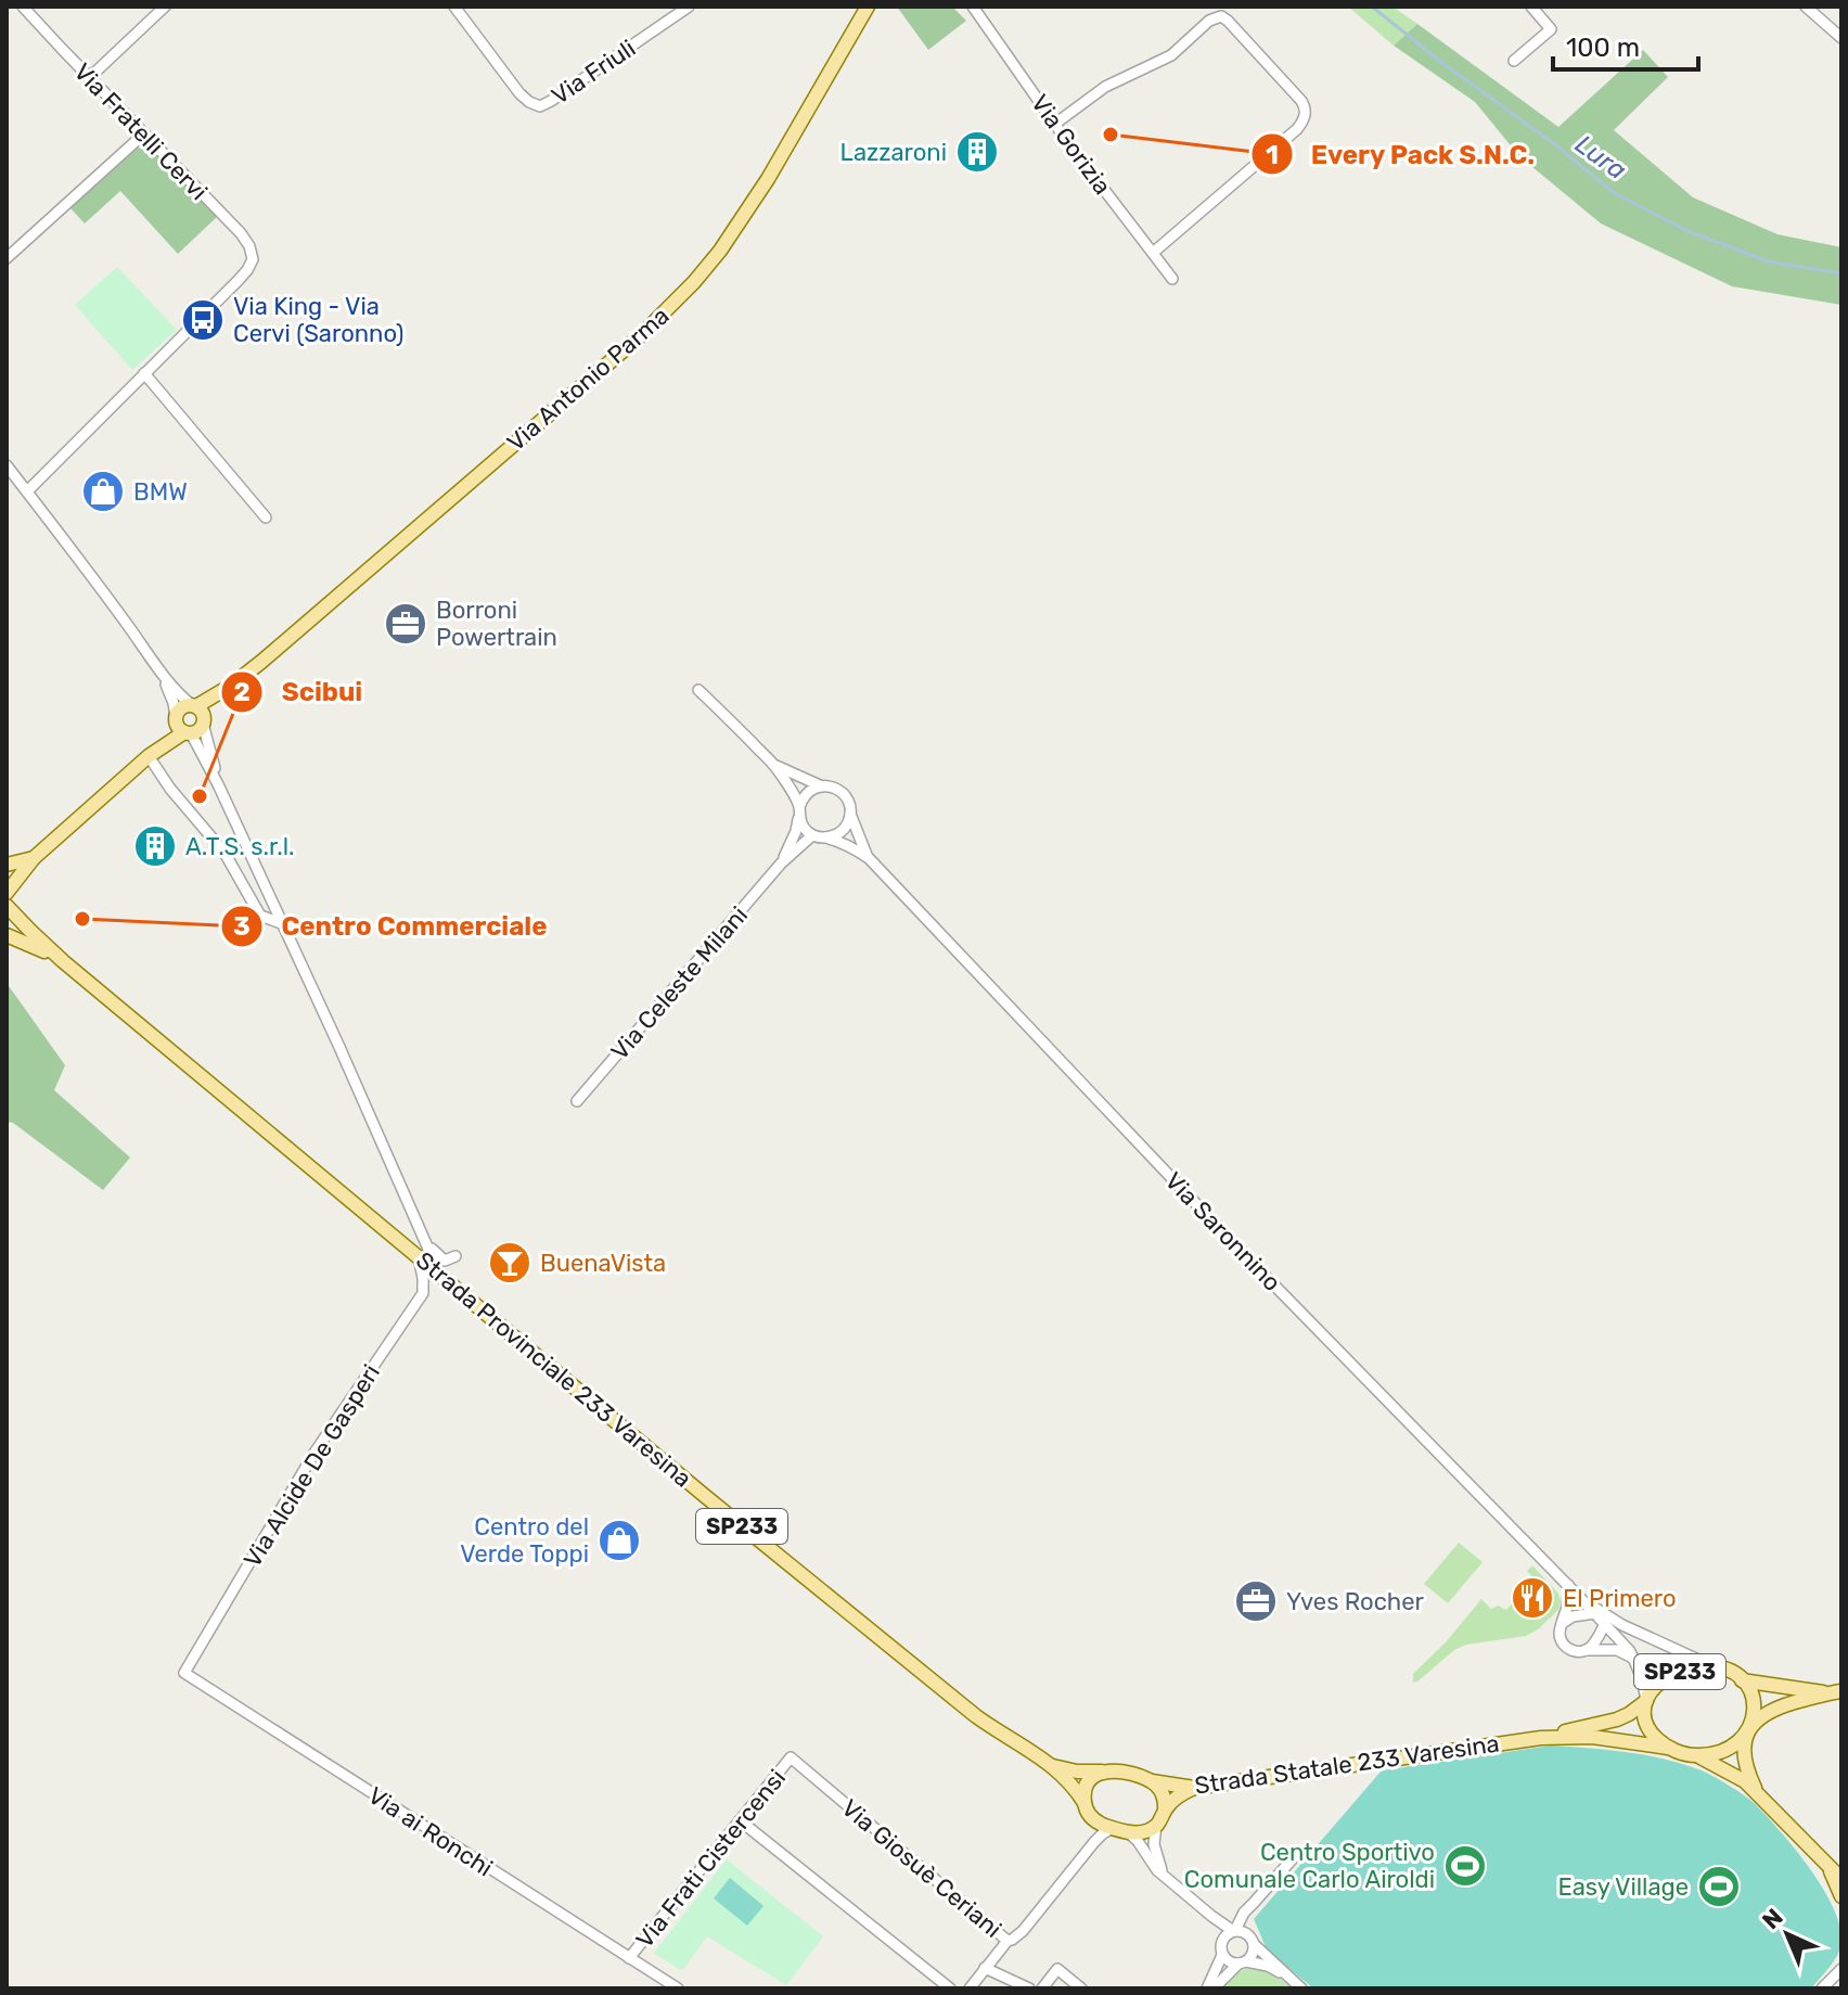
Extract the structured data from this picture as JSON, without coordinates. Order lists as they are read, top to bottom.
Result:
{
  "streets": {
    "main road": [
      "Via Antonio Parma",
      "Strada Provinciale 233 Varesina",
      "SP233",
      "Strada Statale 233 Varesina"
    ],
    "street": [
      "Via Friuli",
      "Via Fratelli Cervi",
      "Via Gorizia",
      "Via Celeste Milani",
      "Via Saronnino",
      "Via Alcide De Gasperi",
      "Via ai Ronchi",
      "Via Frati Cistercensi",
      "Via Giosuè Ceriani"
    ]
  },
  "crossings": [
    ["Via Saronnino", "SP233"],
    ["Via Saronnino", "Strada Statale 233 Varesina"],
    ["Strada Provinciale 233 Varesina", "Via Alcide De Gasperi"],
    ["Strada Provinciale 233 Varesina", "SP233"],
    ["Via Alcide De Gasperi", "Via ai Ronchi"],
    ["SP233", "Strada Statale 233 Varesina"],
    ["Via ai Ronchi", "Via Frati Cistercensi"],
    ["Via Frati Cistercensi", "Via Giosuè Ceriani"]
  ],
  "water": ["Lura"],
  "places": {
    "other": ["Every Pack S.N.C.", "Scibui", "Centro Commerciale"],
    "building": ["Lazzaroni", "A.T.S. s.r.l."],
    "bus stop": ["Via King - Via Cervi (Saronno)"],
    "shop": ["BMW", "Centro del Verde Toppi"],
    "office": ["Borroni Powertrain", "Yves Rocher"],
    "bar": ["BuenaVista"],
    "restaurant": ["El Primero"],
    "sports": ["Centro Sportivo Comunale Carlo Airoldi", "Easy Village"]
  },
  "scale_bar": "100 m",
  "north": "top left"
}
